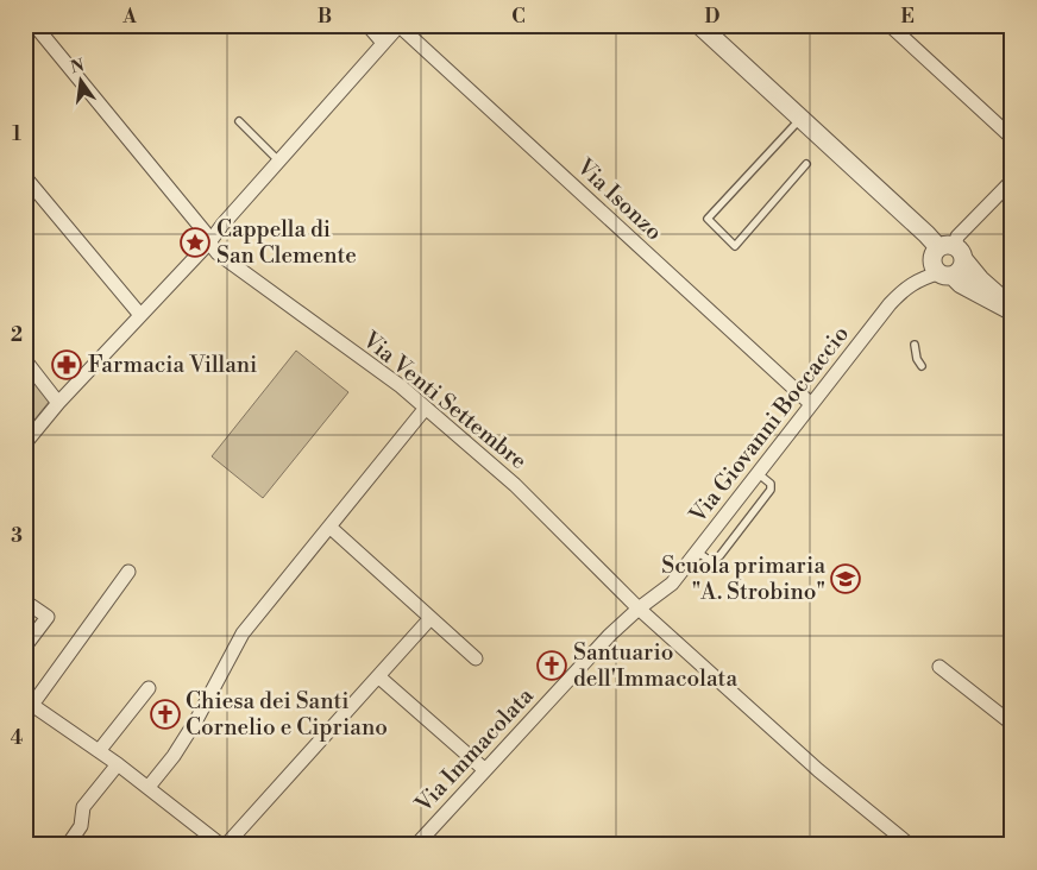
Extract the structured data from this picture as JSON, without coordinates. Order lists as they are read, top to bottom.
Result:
{
  "streets": {
    "street": [
      "Via Isonzo",
      "Via Venti Settembre",
      "Via Giovanni Boccaccio",
      "Via Immacolata"
    ]
  },
  "crossings": [
    ["Via Isonzo", "Via Giovanni Boccaccio"],
    ["Via Venti Settembre", "Via Giovanni Boccaccio"],
    ["Via Venti Settembre", "Via Immacolata"],
    ["Via Giovanni Boccaccio", "Via Immacolata"]
  ],
  "places": {
    "place": ["Cappella di San Clemente"],
    "pharmacy": ["Farmacia Villani"],
    "school or university": ["Scuola primaria \"A. Strobino\""],
    "church": ["Santuario dell'Immacolata", "Chiesa dei Santi Cornelio e Cipriano"]
  },
  "north": "top",
  "grid": {
    "columns": [
      "A",
      "B",
      "C",
      "D",
      "E"
    ],
    "rows": [
      "1",
      "2",
      "3",
      "4"
    ]
  }
}
